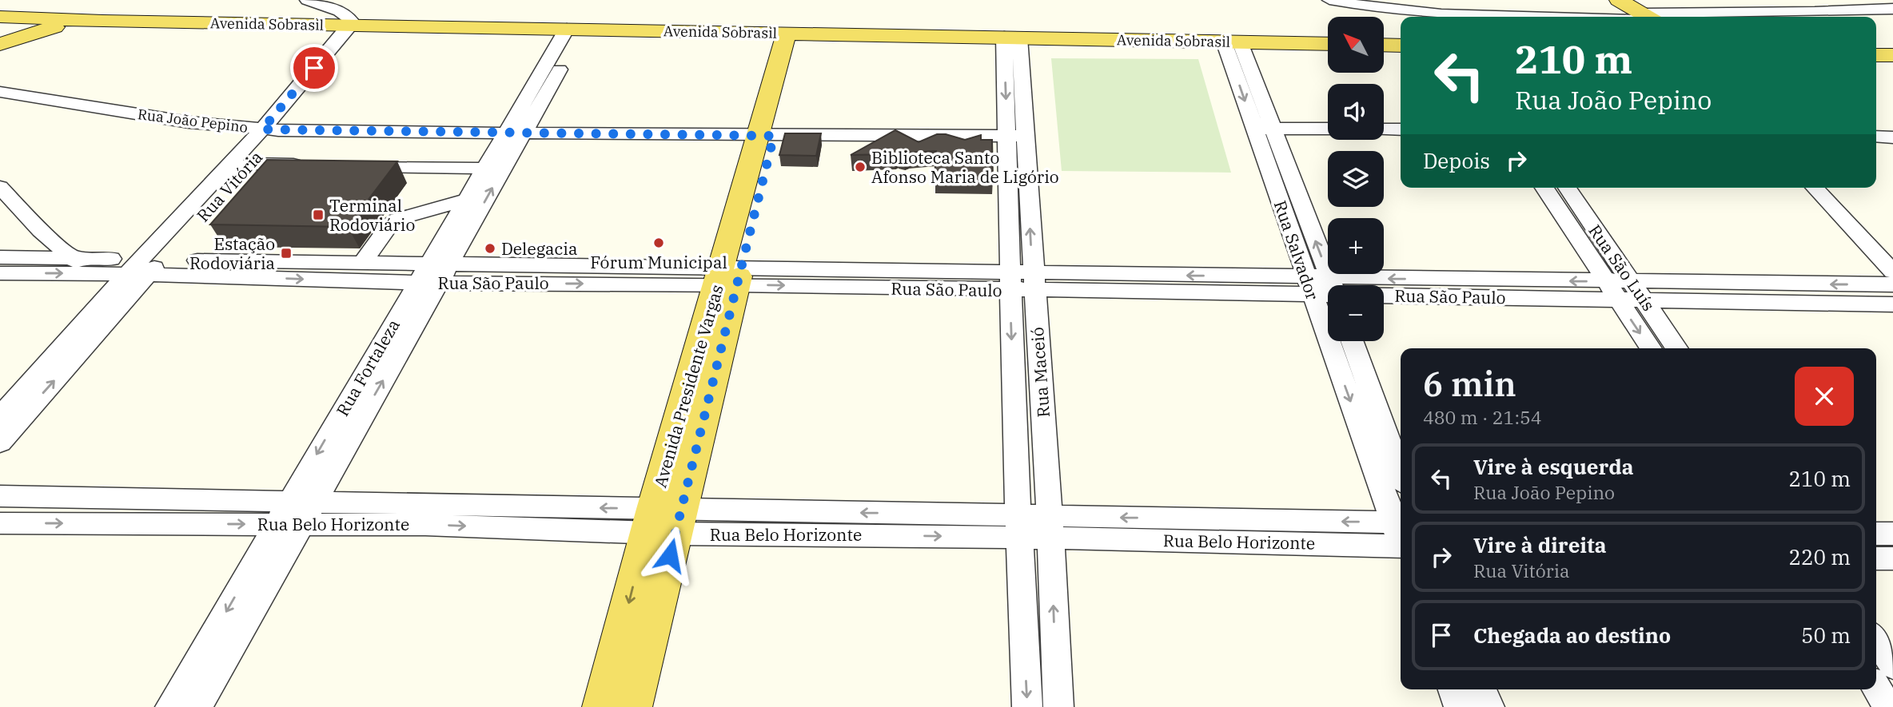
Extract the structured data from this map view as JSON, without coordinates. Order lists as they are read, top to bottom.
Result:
{
  "streets": {
    "main road": ["Avenida Sobrasil", "Avenida Presidente Vargas"],
    "street": [
      "Rua João Pepino",
      "Rua Vitória",
      "Rua Salvador",
      "Rua São Luís",
      "Rua São Paulo",
      "Rua Fortaleza",
      "Rua Maceió",
      "Rua Belo Horizonte"
    ]
  },
  "crossings": [
    ["Avenida Sobrasil", "Rua Vitória"],
    ["Avenida Sobrasil", "Rua Salvador"],
    ["Avenida Sobrasil", "Rua Fortaleza"],
    ["Avenida Sobrasil", "Rua Maceió"],
    ["Avenida Sobrasil", "Avenida Presidente Vargas"],
    ["Rua João Pepino", "Rua Vitória"],
    ["Rua João Pepino", "Rua Fortaleza"],
    ["Rua João Pepino", "Rua Maceió"],
    ["Rua João Pepino", "Avenida Presidente Vargas"],
    ["Rua Vitória", "Rua São Paulo"],
    ["Rua Salvador", "Rua São Paulo"],
    ["Rua São Luís", "Rua São Paulo"],
    ["Rua São Paulo", "Rua Fortaleza"],
    ["Rua São Paulo", "Rua Maceió"],
    ["Rua São Paulo", "Avenida Presidente Vargas"],
    ["Rua Fortaleza", "Rua Belo Horizonte"],
    ["Rua Maceió", "Rua Belo Horizonte"],
    ["Avenida Presidente Vargas", "Rua Belo Horizonte"]
  ],
  "places": {
    "other": ["Biblioteca Santo Afonso Maria de Ligório", "Fórum Municipal", "Delegacia"],
    "transit": ["Terminal Rodoviário", "Estação Rodoviária"]
  },
  "north": "top left",
  "page": {
    "map_buttons": ["+", "−"],
    "turn": ["210 m", "Rua João Pepino"],
    "then": "Depois",
    "heading": ["6 min", "480 m · 21:54"],
    "list": [
      {
        "name": "Vire à esquerda",
        "note": "Rua João Pepino",
        "value": "210 m"
      },
      {
        "name": "Vire à direita",
        "note": "Rua Vitória",
        "value": "220 m"
      },
      {
        "name": "Chegada ao destino",
        "value": "50 m"
      }
    ]
  }
}
